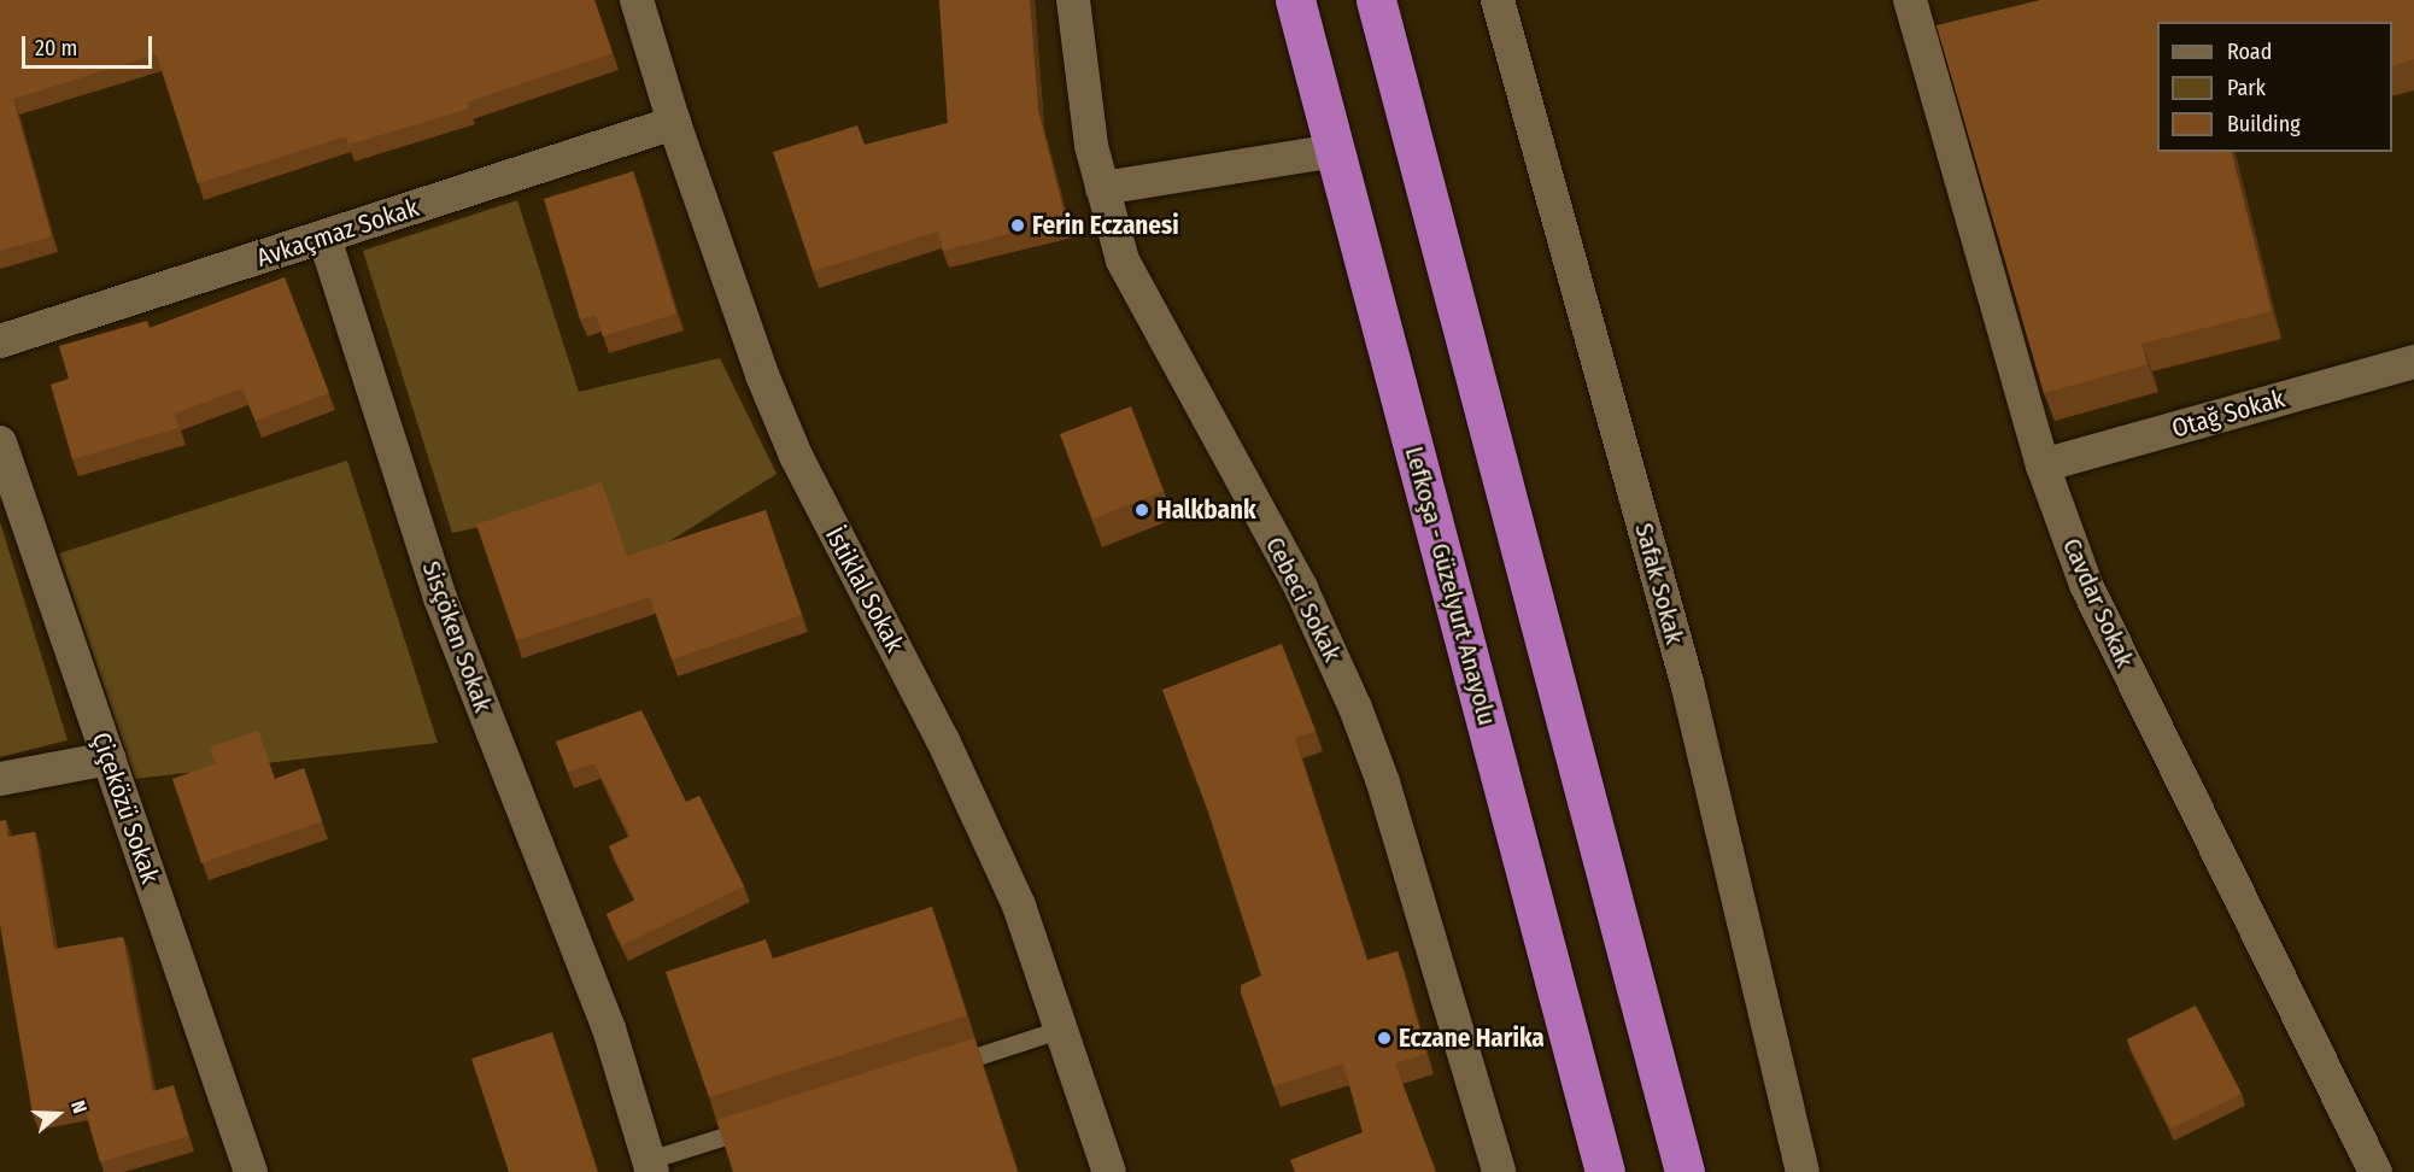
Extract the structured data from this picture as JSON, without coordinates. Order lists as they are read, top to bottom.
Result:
{
  "streets": {
    "highway": ["Lefkoşa - Güzelyurt Anayolu"],
    "street": [
      "Avkaçmaz Sokak",
      "Otağ Sokak",
      "Safak Sokak",
      "İstiklal Sokak",
      "Cebeci Sokak",
      "Cavdar Sokak",
      "Sisçöken Sokak",
      "Çiçeközü Sokak"
    ]
  },
  "crossings": [
    ["Avkaçmaz Sokak", "İstiklal Sokak"],
    ["Avkaçmaz Sokak", "Sisçöken Sokak"],
    ["Otağ Sokak", "Cavdar Sokak"]
  ],
  "places": ["Ferin Eczanesi", "Halkbank", "Eczane Harika"],
  "legend": ["Road", "Park", "Building"],
  "scale_bar": "20 m",
  "north": "right"
}
